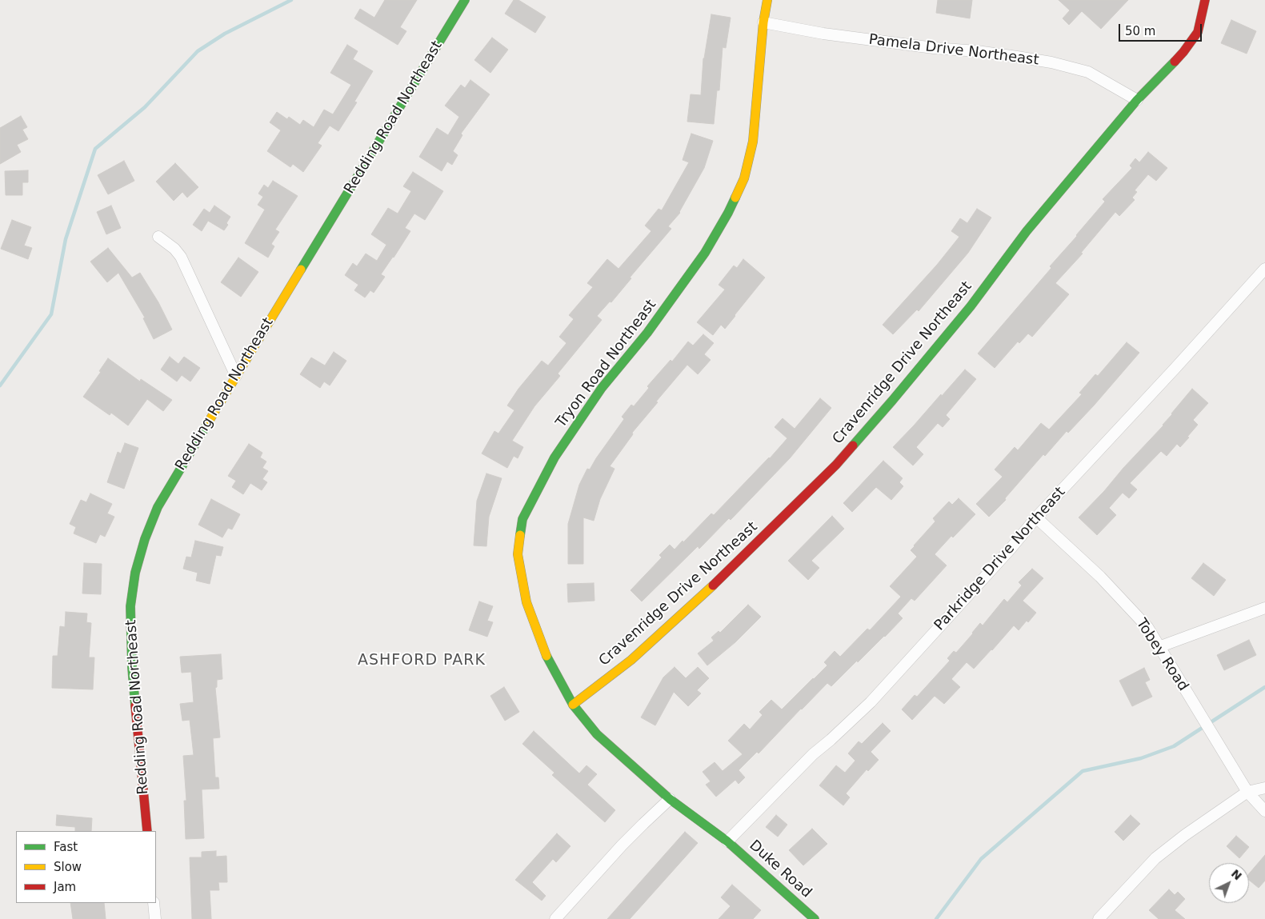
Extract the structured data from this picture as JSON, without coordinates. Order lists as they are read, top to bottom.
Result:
{
  "streets": {
    "street": [
      "Pamela Drive Northeast",
      "Redding Road Northeast",
      "Cravenridge Drive Northeast",
      "Tryon Road Northeast",
      "Parkridge Drive Northeast",
      "Tobey Road",
      "Duke Road"
    ]
  },
  "crossings": [
    ["Pamela Drive Northeast", "Cravenridge Drive Northeast"],
    ["Pamela Drive Northeast", "Tryon Road Northeast"],
    ["Cravenridge Drive Northeast", "Tryon Road Northeast"],
    ["Tryon Road Northeast", "Parkridge Drive Northeast"],
    ["Tryon Road Northeast", "Duke Road"],
    ["Parkridge Drive Northeast", "Tobey Road"],
    ["Parkridge Drive Northeast", "Duke Road"]
  ],
  "districts": ["ASHFORD PARK"],
  "legend": ["Fast", "Slow", "Jam"],
  "scale_bar": "50 m",
  "north": "top right"
}
